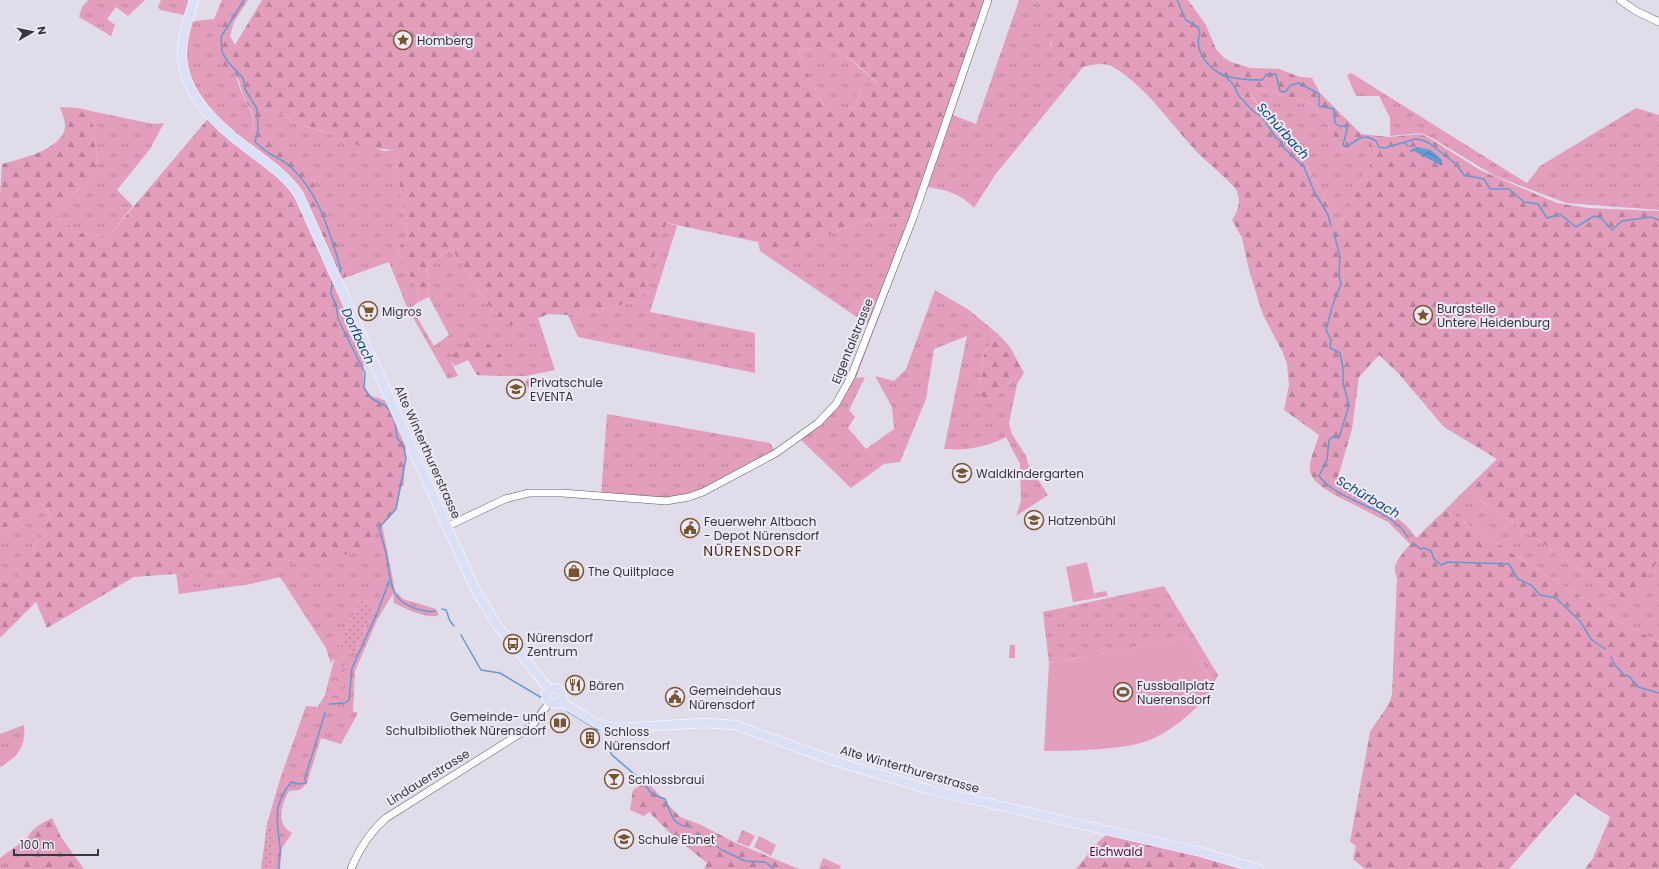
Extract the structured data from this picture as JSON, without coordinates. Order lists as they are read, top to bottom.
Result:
{
  "streets": {
    "main road": ["Alte Winterthurerstrasse"],
    "street": ["Eigentalstrasse", "Lindauerstrasse"]
  },
  "crossings": [
    ["Eigentalstrasse", "Alte Winterthurerstrasse"],
    ["Alte Winterthurerstrasse", "Lindauerstrasse"]
  ],
  "districts": ["NÜRENSDORF"],
  "water": ["Schürbach", "Dorfbach"],
  "parks": ["Eichwald"],
  "places": {
    "place": ["Homberg", "Burgstelle Untere Heidenburg"],
    "supermarket": ["Migros"],
    "school or university": [
      "Privatschule EVENTA",
      "Waldkindergarten",
      "Hatzenbühl",
      "Schule Ebnet"
    ],
    "public building": ["Feuerwehr Altbach - Depot Nürensdorf", "Gemeindehaus Nürensdorf"],
    "shop": ["The Quiltplace"],
    "bus stop": ["Nürensdorf Zentrum"],
    "restaurant": ["Bären"],
    "sports": ["Fussballplatz Nuerensdorf"],
    "library": ["Gemeinde- und Schulbibliothek Nürensdorf"],
    "building": ["Schloss Nürensdorf"],
    "bar": ["Schlossbraui"]
  },
  "scale_bar": "100 m",
  "north": "right"
}
